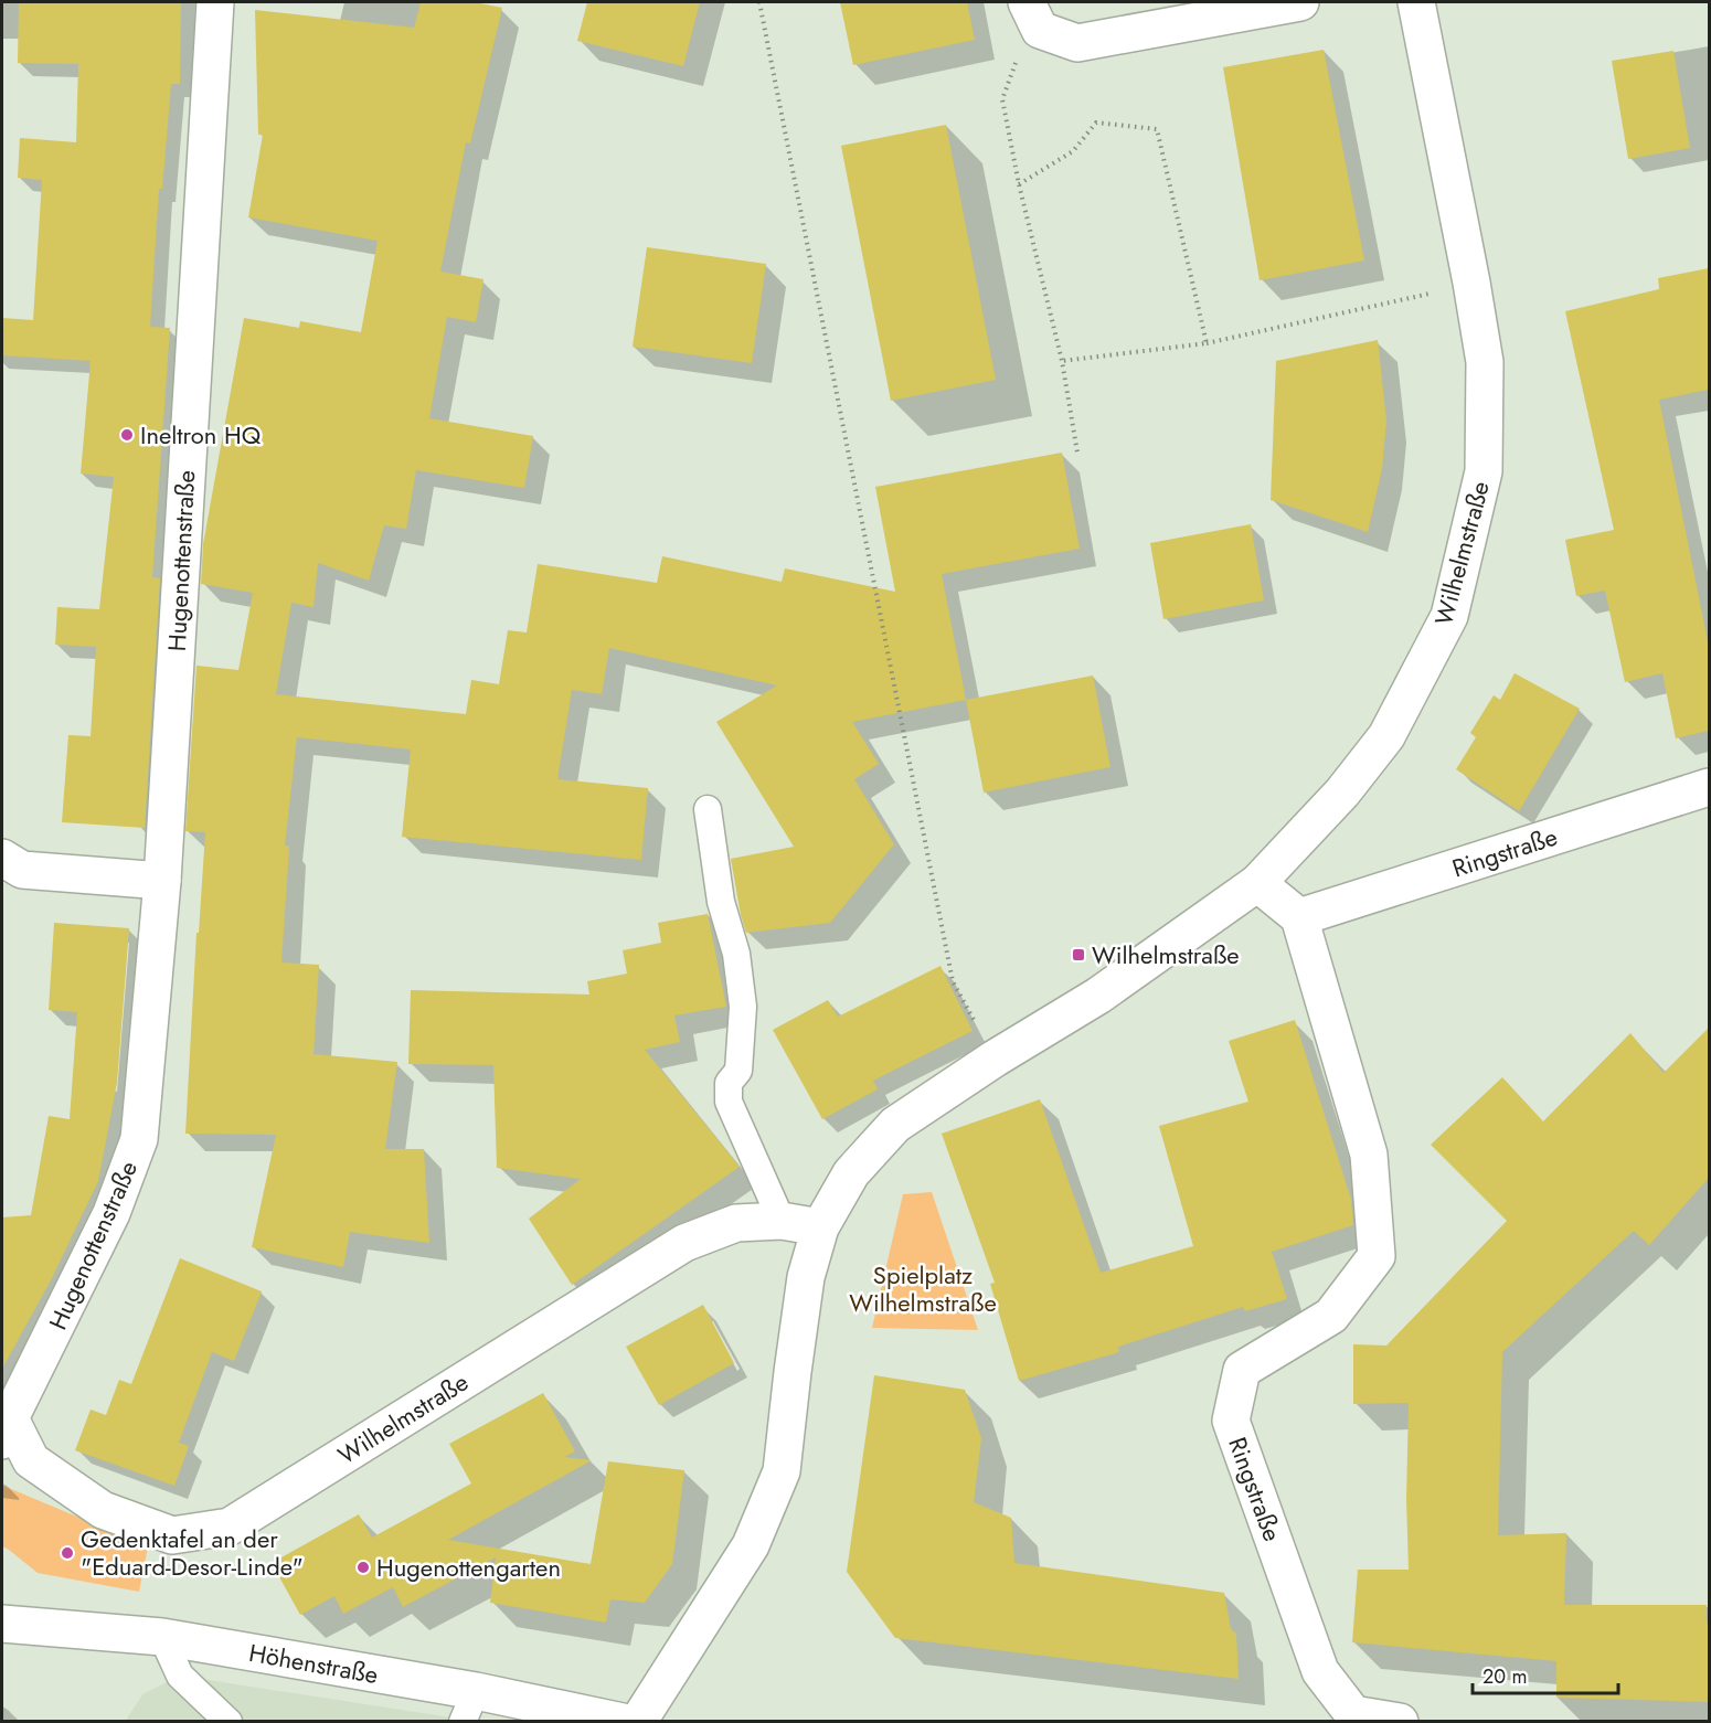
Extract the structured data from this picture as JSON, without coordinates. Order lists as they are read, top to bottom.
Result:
{
  "streets": {
    "street": [
      "Wilhelmstraße",
      "Hugenottenstraße",
      "Ringstraße",
      "Höhenstraße"
    ]
  },
  "crossings": [
    ["Wilhelmstraße", "Hugenottenstraße"]
  ],
  "parks": ["Spielplatz Wilhelmstraße"],
  "places": {
    "other": ["Ineltron HQ", "Gedenktafel an der \"Eduard-Desor-Linde\"", "Hugenottengarten"],
    "transit": ["Wilhelmstraße"]
  },
  "scale_bar": "20 m"
}
